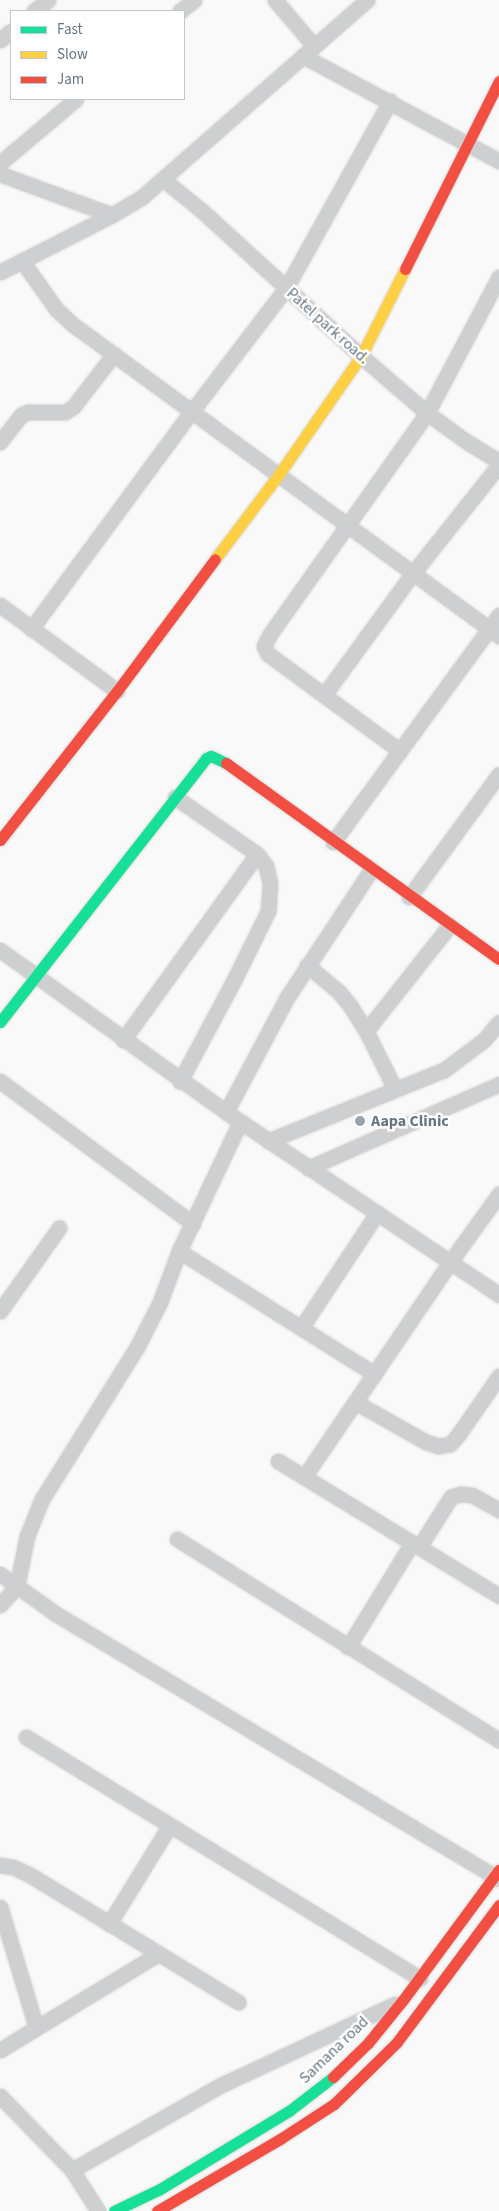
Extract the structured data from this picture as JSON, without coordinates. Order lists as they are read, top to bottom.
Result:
{
  "streets": {
    "street": ["Patel park road.", "Samana road"]
  },
  "places": ["Aapa Clinic"],
  "legend": ["Fast", "Slow", "Jam"]
}
